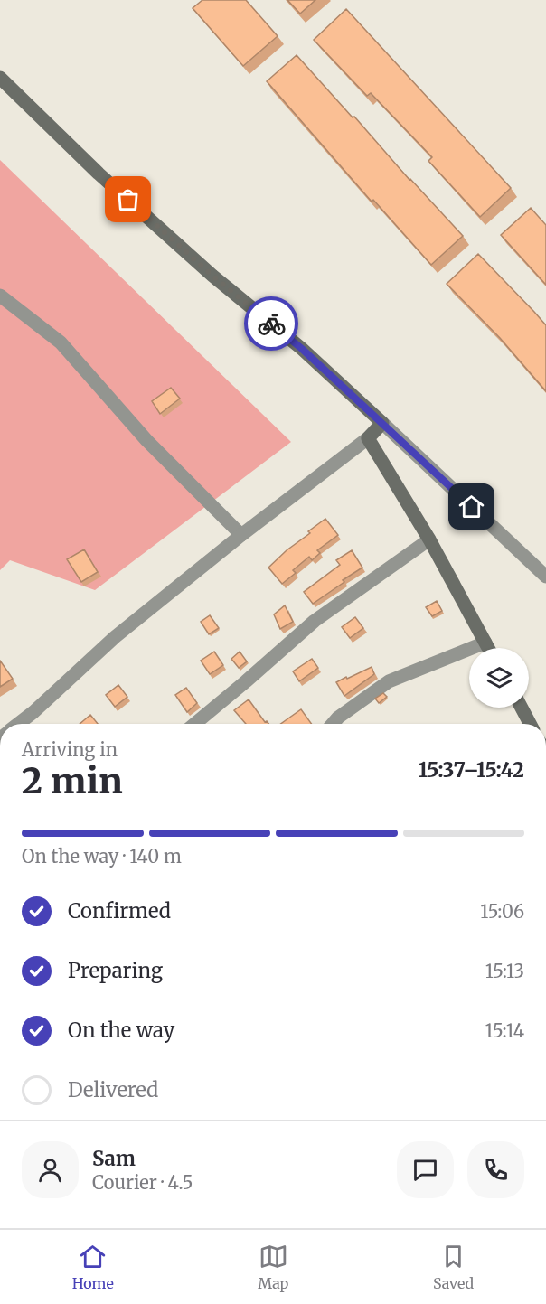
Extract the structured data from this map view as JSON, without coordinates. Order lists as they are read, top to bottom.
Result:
{
  "page": {
    "heading": ["2 min", "Arriving in", "15:37–15:42"],
    "panel": ["Sam", "Courier · 4.5"],
    "bar": "On the way · 140 m",
    "list": [
      ["Confirmed", "15:06"],
      ["Preparing", "15:13"],
      ["On the way", "15:14"],
      "Delivered"
    ],
    "tabs": ["Home", "Map", "Saved"]
  }
}
